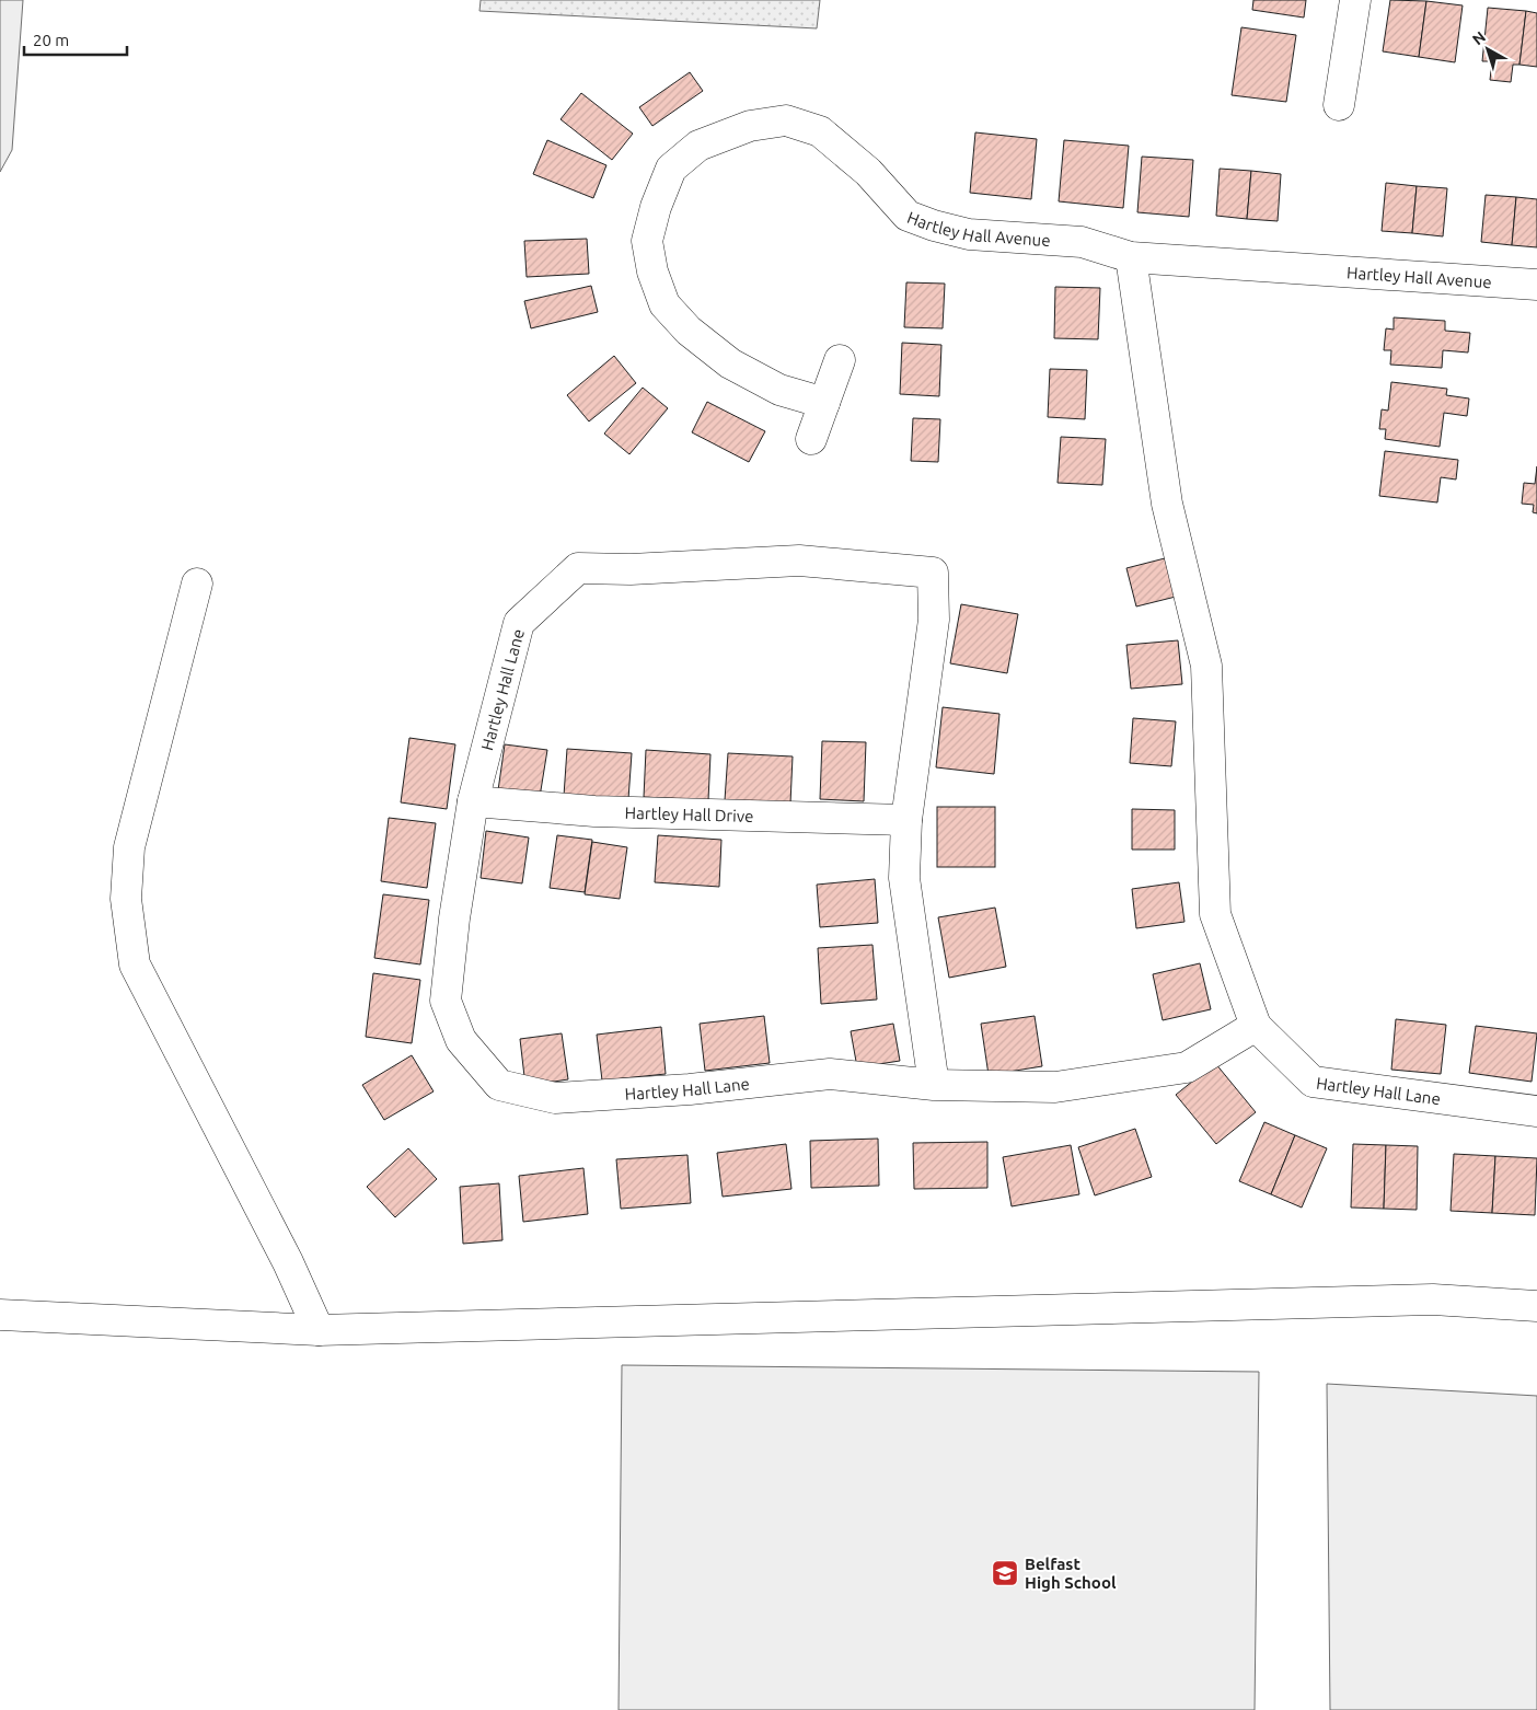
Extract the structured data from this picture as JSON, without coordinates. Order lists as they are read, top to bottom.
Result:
{
  "streets": {
    "street": ["Hartley Hall Avenue", "Hartley Hall Lane", "Hartley Hall Drive"]
  },
  "crossings": [
    ["Hartley Hall Lane", "Hartley Hall Drive"]
  ],
  "places": {
    "school or university": ["Belfast High School"]
  },
  "scale_bar": "20 m",
  "north": "top left"
}
